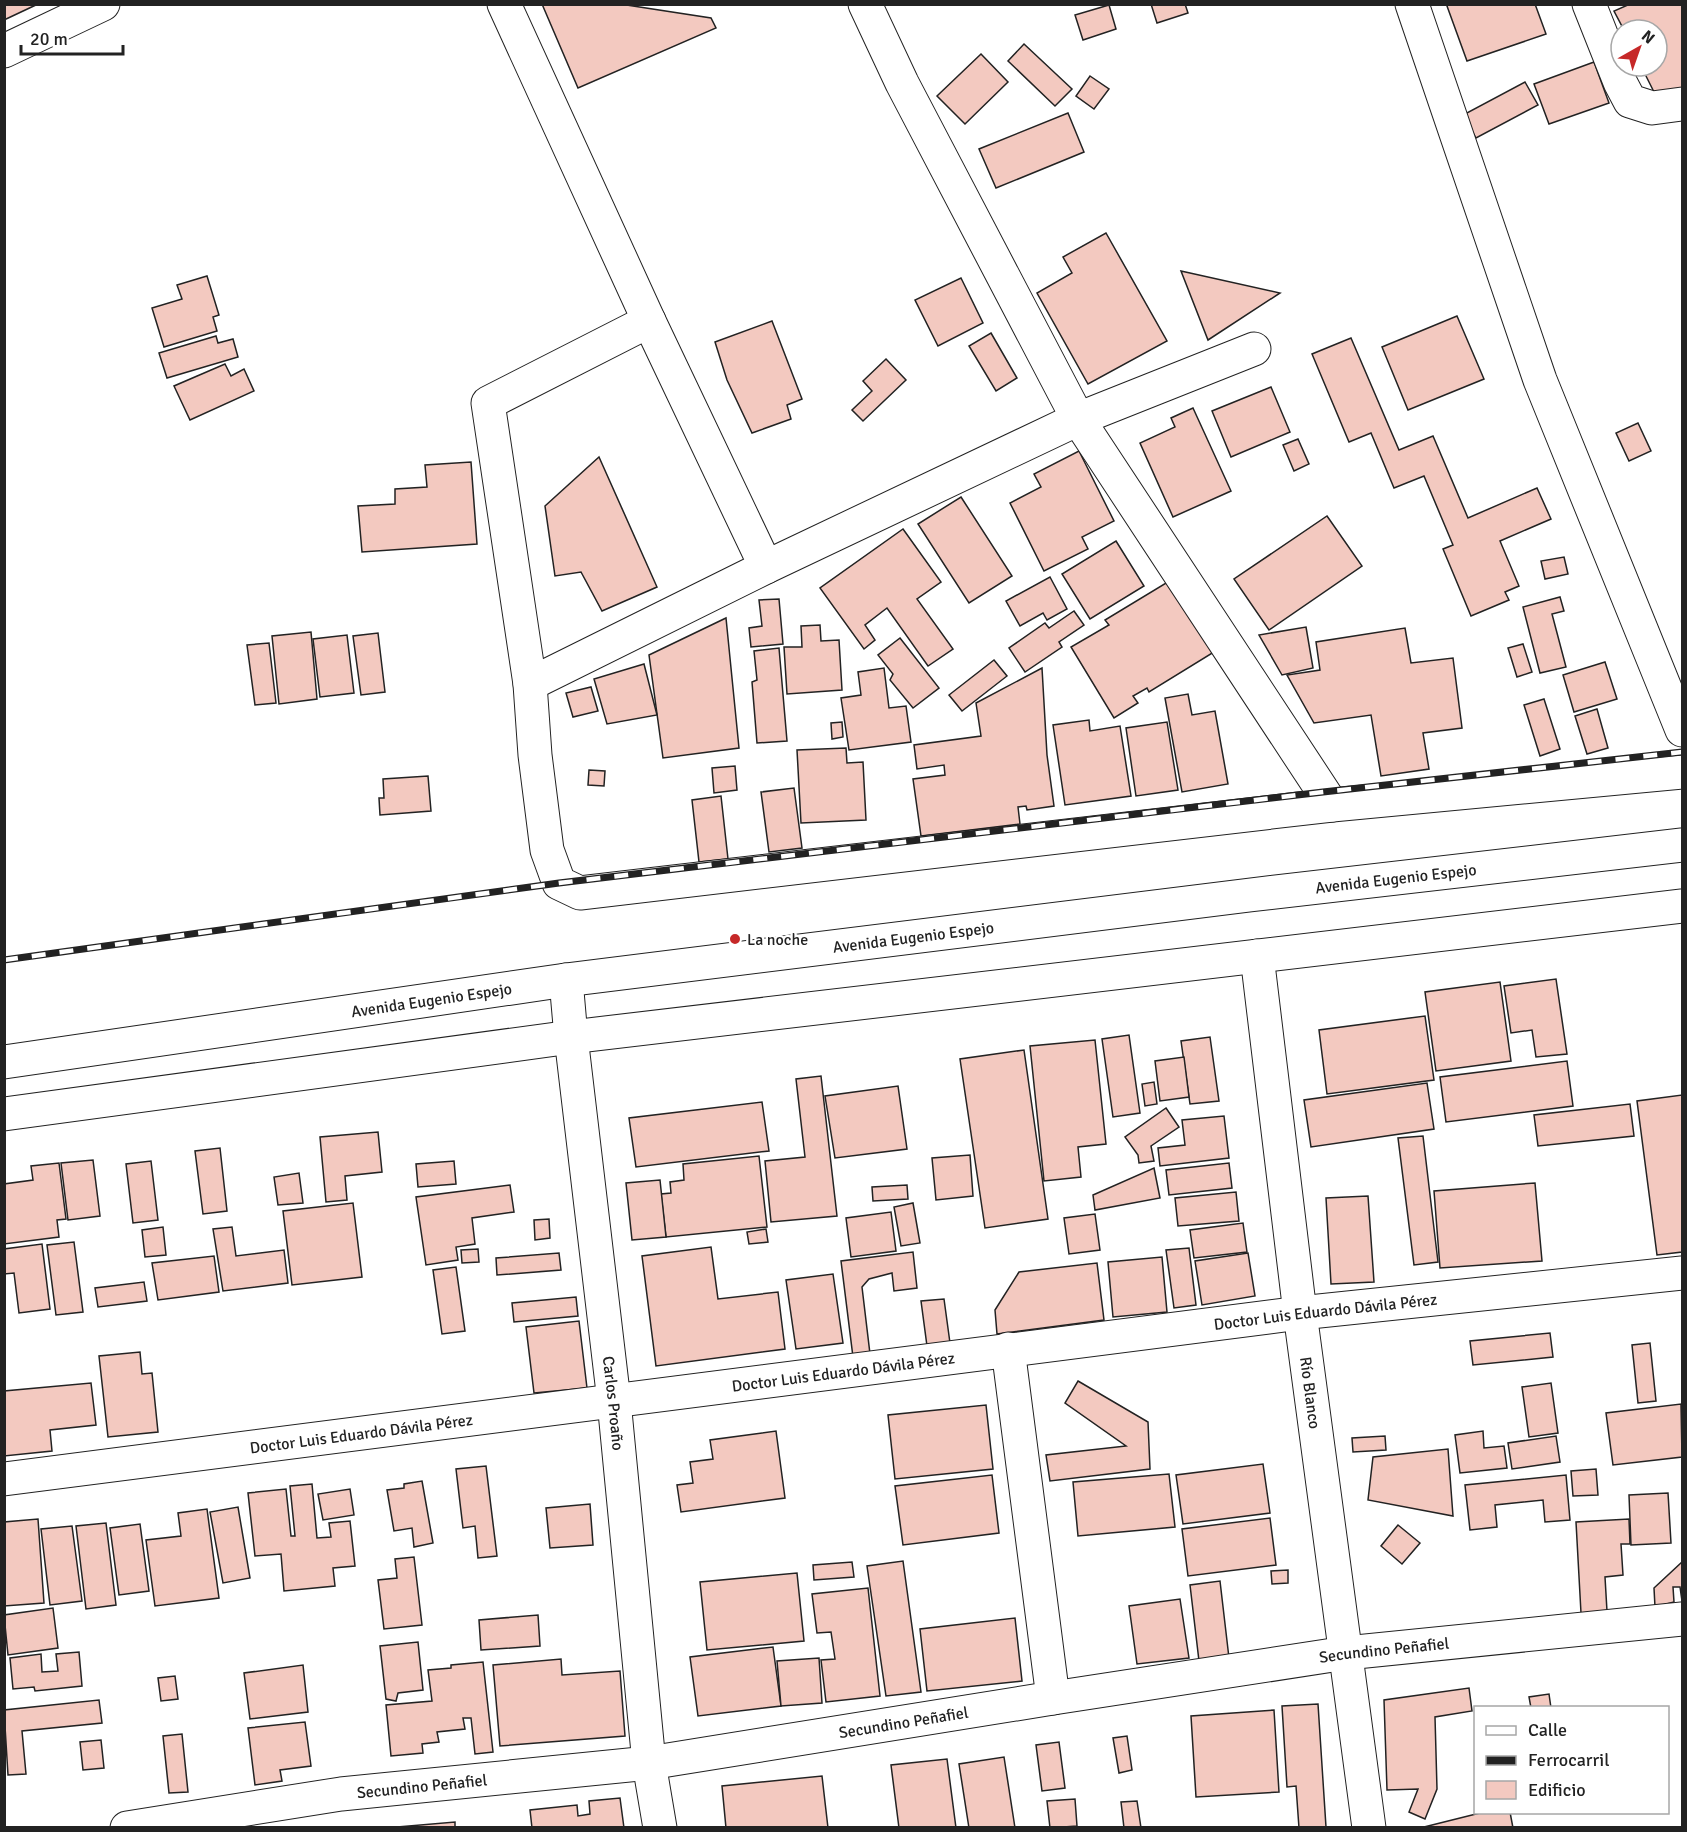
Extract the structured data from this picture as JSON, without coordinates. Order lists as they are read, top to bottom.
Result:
{
  "streets": {
    "street": [
      "Avenida Eugenio Espejo",
      "Doctor Luis Eduardo Dávila Pérez",
      "Río Blanco",
      "Carlos Proaño",
      "Secundino Peñafiel"
    ]
  },
  "crossings": [
    ["Avenida Eugenio Espejo", "Carlos Proaño"],
    ["Doctor Luis Eduardo Dávila Pérez", "Río Blanco"],
    ["Doctor Luis Eduardo Dávila Pérez", "Carlos Proaño"],
    ["Río Blanco", "Secundino Peñafiel"],
    ["Carlos Proaño", "Secundino Peñafiel"]
  ],
  "places": ["La noche"],
  "legend": ["Calle", "Ferrocarril", "Edificio"],
  "scale_bar": "20 m",
  "north": "top right"
}
